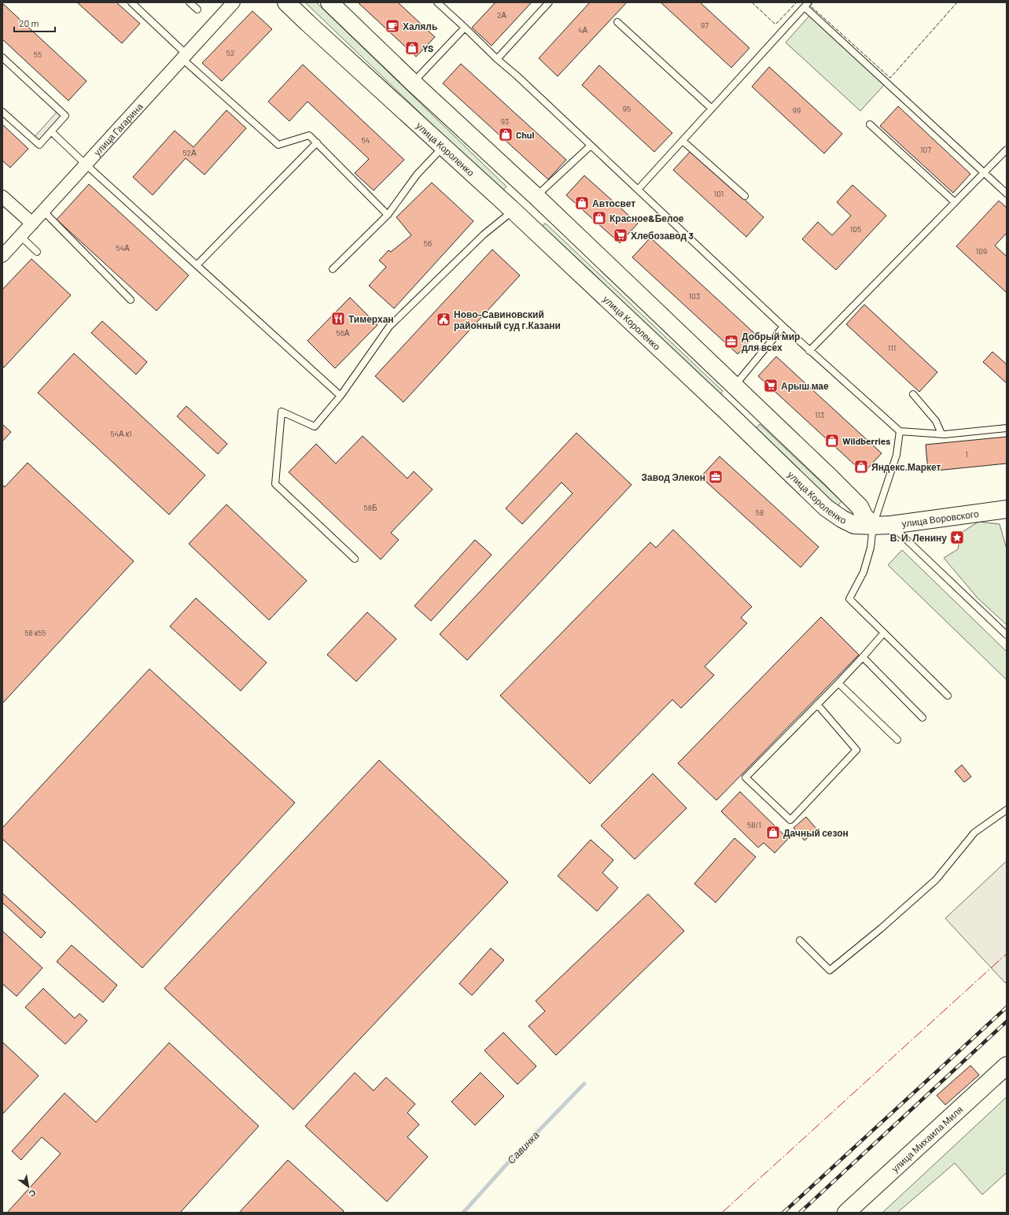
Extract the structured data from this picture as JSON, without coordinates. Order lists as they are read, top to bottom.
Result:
{
  "streets": {
    "street": [
      "улица Гагарина",
      "улица Короленко",
      "улица Воровского",
      "улица Михаила Миля"
    ]
  },
  "crossings": [
    ["улица Короленко", "улица Воровского"]
  ],
  "water": ["Савинка"],
  "places": {
    "cafe": ["Халяль"],
    "shop": [
      "YS",
      "Chul",
      "Автосвет",
      "Красное&Белое",
      "Wildberries",
      "Яндекс.Маркет",
      "Дачный сезон"
    ],
    "supermarket": ["Хлебозавод 3", "Арыш мае"],
    "restaurant": ["Тимерхан"],
    "public building": ["Ново-Савиновский районный суд г.Казани"],
    "office": ["Добрый мир для всех", "Завод Элекон"],
    "place": ["В. И. Ленину"]
  },
  "house_numbers": [
    "2А",
    "97",
    "4А",
    "52",
    "55",
    "95",
    "99",
    "93",
    "54",
    "107",
    "52А",
    "101",
    "105",
    "56",
    "54А",
    "109",
    "103",
    "56А",
    "111",
    "113",
    "54А к1",
    "1",
    "58Б",
    "58",
    "58 к55",
    "58/1"
  ],
  "scale_bar": "20 m",
  "north": "bottom right"
}
